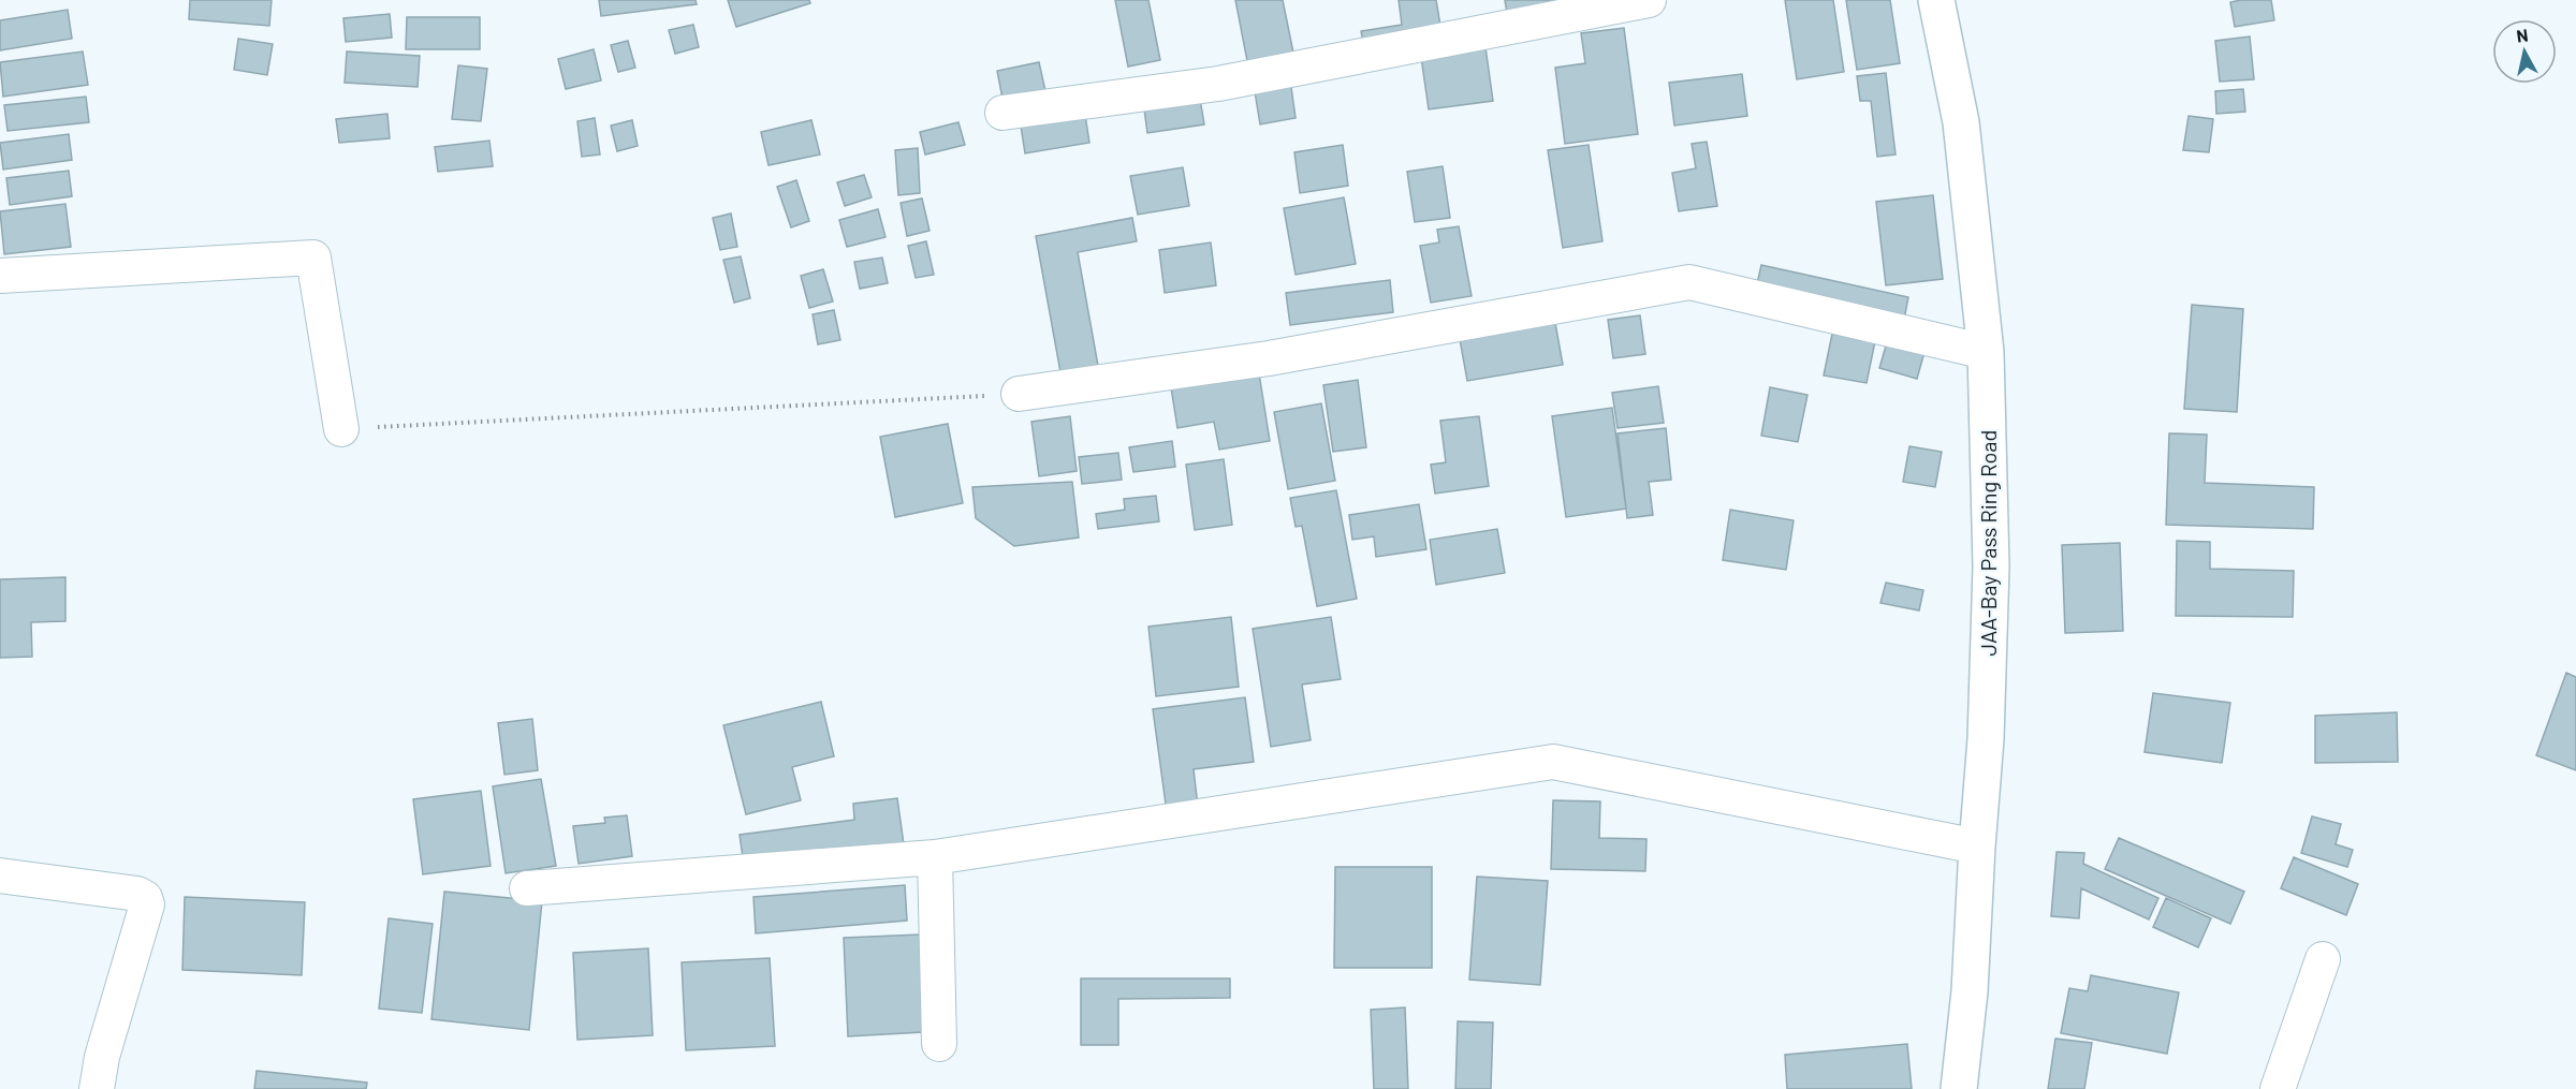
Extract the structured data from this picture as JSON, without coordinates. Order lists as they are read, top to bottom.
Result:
{
  "streets": {
    "highway": ["JAA-Bay Pass Ring Road"]
  },
  "north": "top"
}
